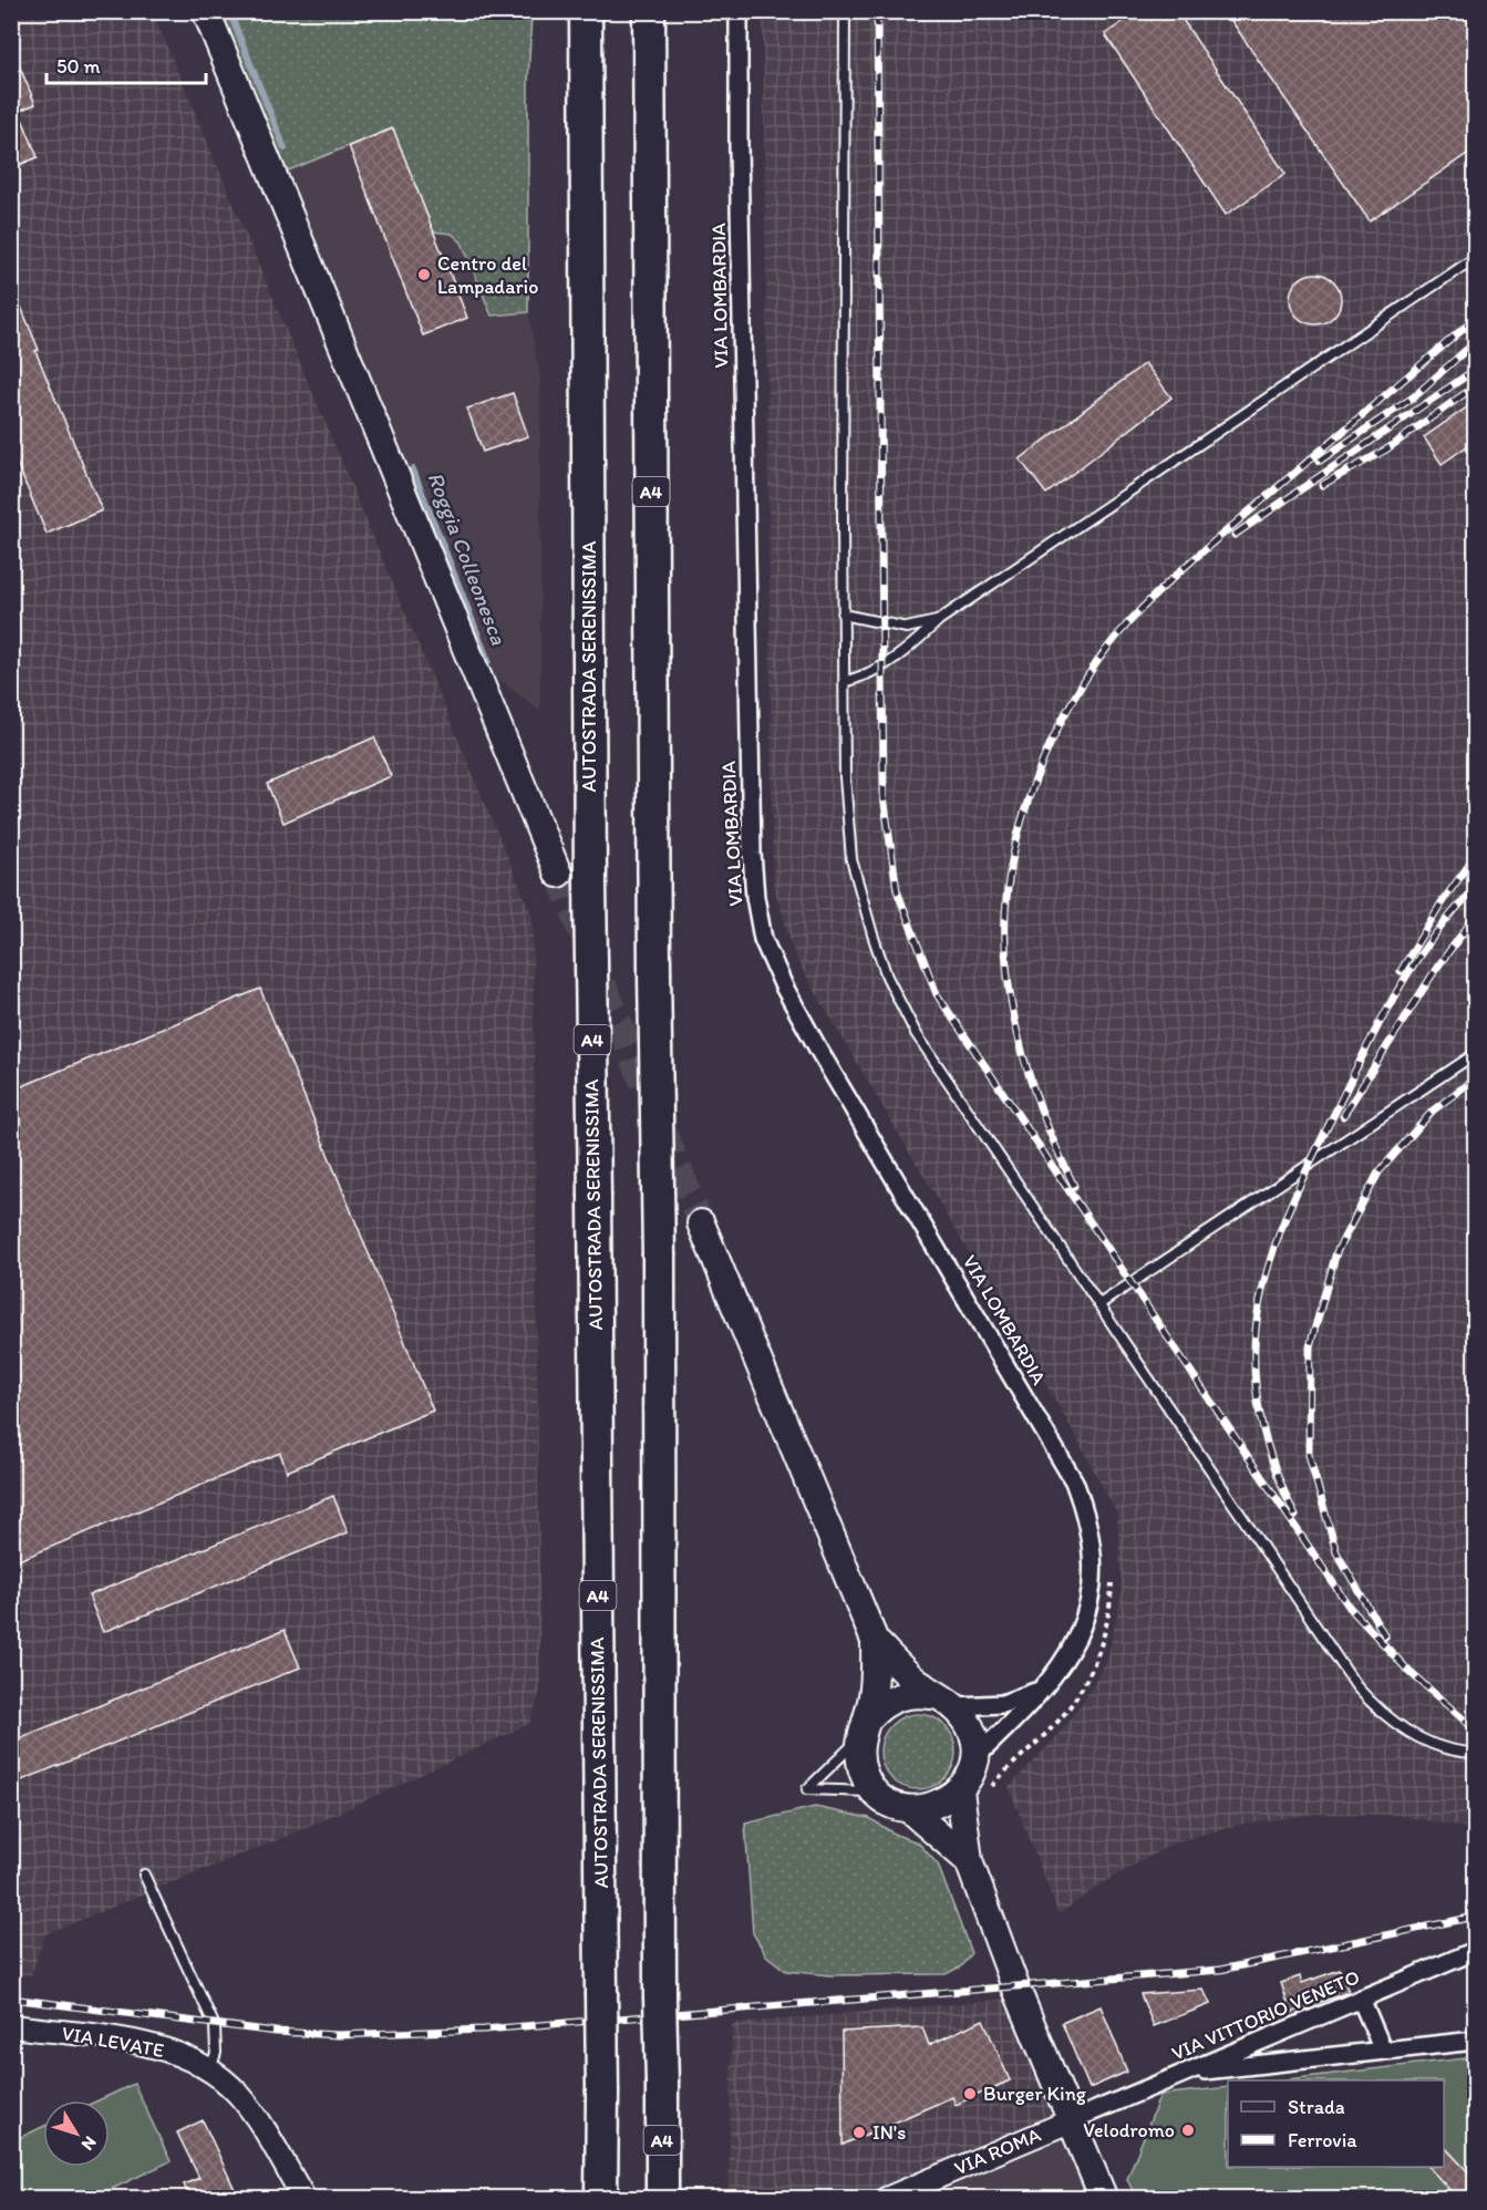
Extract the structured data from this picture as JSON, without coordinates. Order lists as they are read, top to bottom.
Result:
{
  "streets": {
    "highway": ["A4", "AUTOSTRADA SERENISSIMA"],
    "street": [
      "VIA LOMBARDIA",
      "VIA VITTORIO VENETO",
      "VIA LEVATE",
      "VIA ROMA"
    ]
  },
  "crossings": [
    ["VIA VITTORIO VENETO", "VIA ROMA"]
  ],
  "water": ["Roggia Colleonesca"],
  "places": [
    "Centro del Lampadario",
    "Burger King",
    "Velodromo",
    "IN's"
  ],
  "legend": ["Strada", "Ferrovia"],
  "scale_bar": "50 m",
  "north": "bottom right"
}
